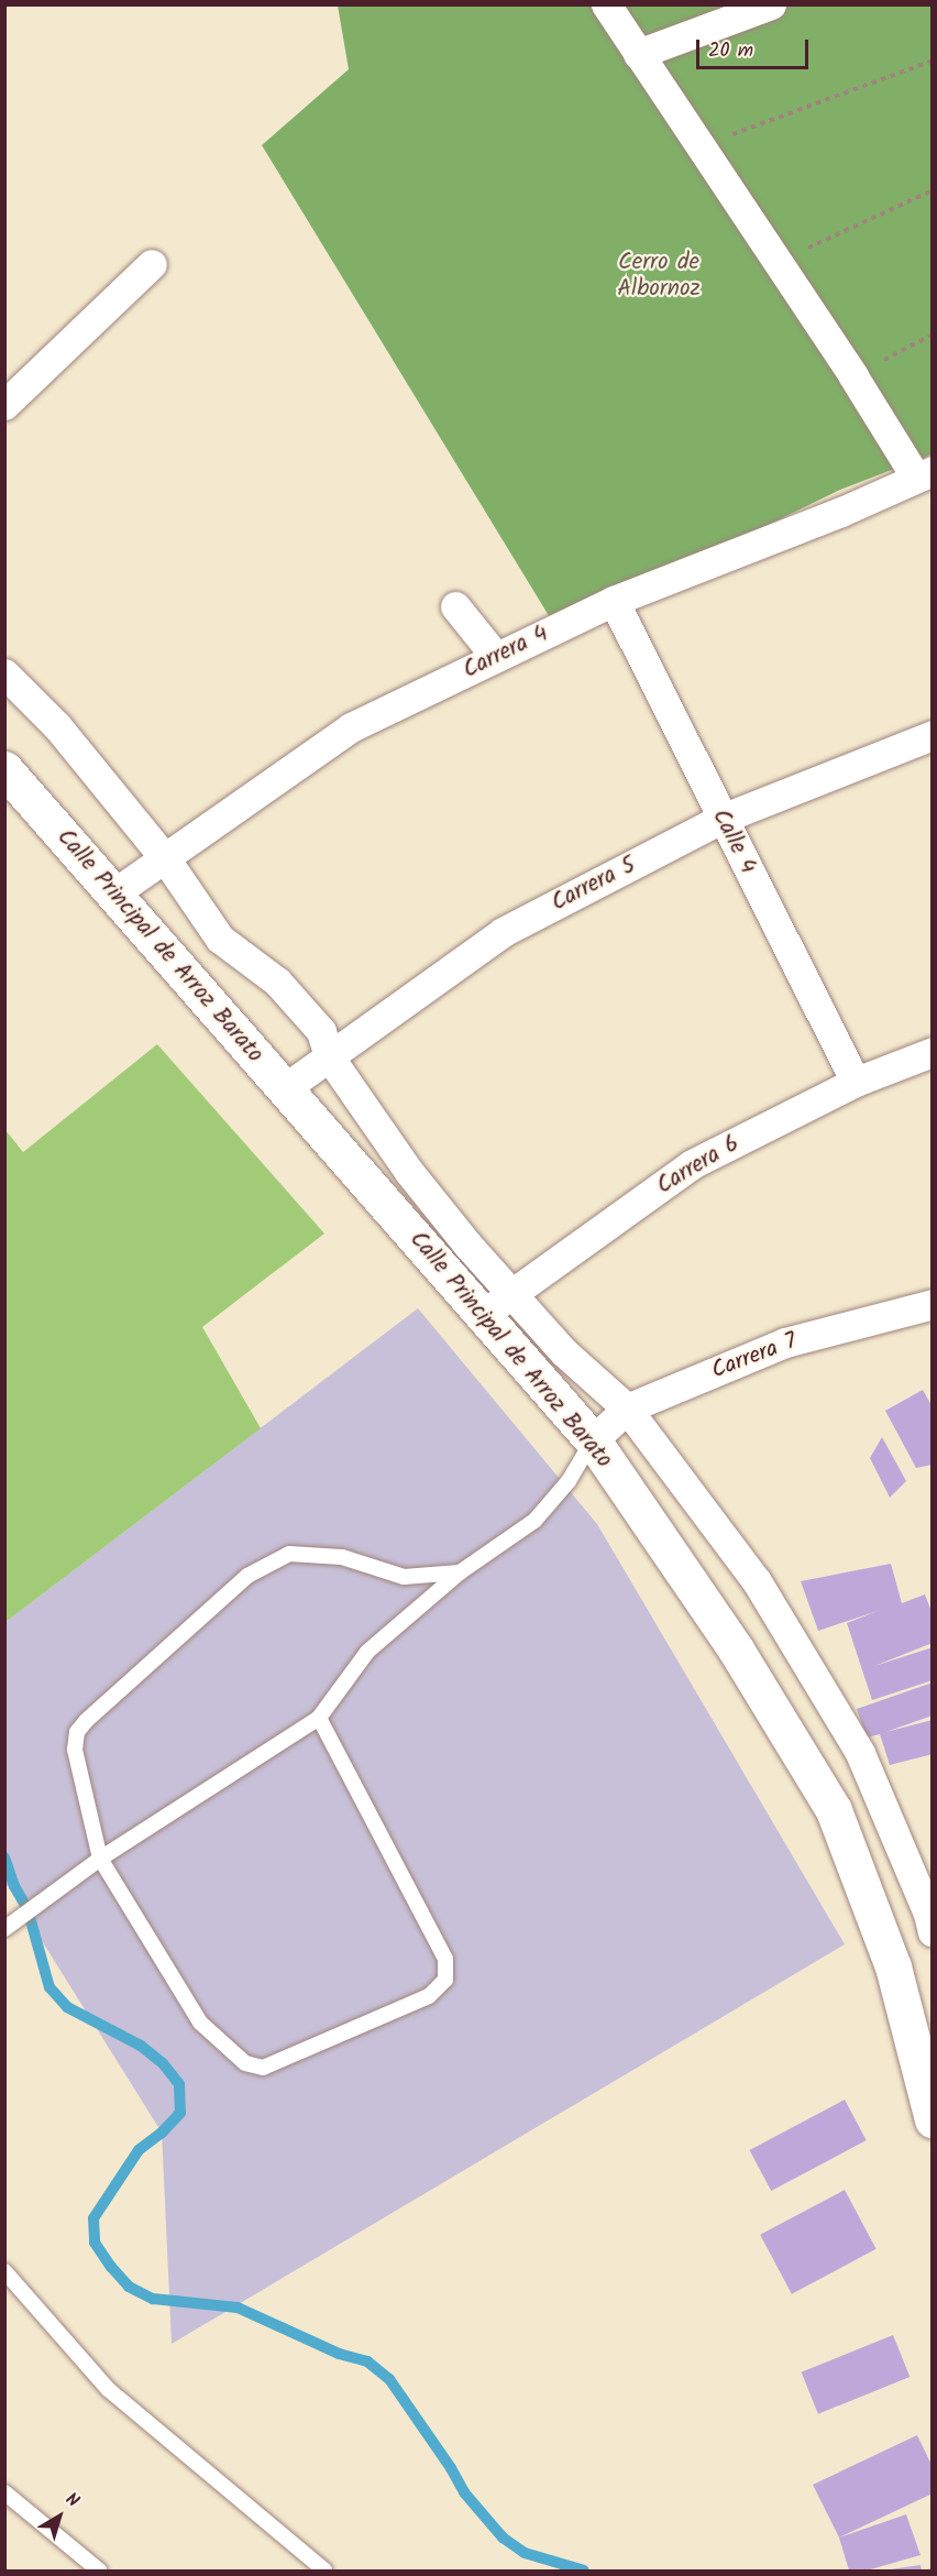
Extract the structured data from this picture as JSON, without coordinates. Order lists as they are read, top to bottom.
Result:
{
  "streets": {
    "street": [
      "Carrera 4",
      "Calle 4",
      "Carrera 5",
      "Calle Principal de Arroz Barato",
      "Carrera 6",
      "Carrera 7"
    ]
  },
  "crossings": [
    ["Carrera 4", "Calle 4"],
    ["Carrera 4", "Calle Principal de Arroz Barato"],
    ["Calle 4", "Carrera 5"],
    ["Calle 4", "Carrera 6"],
    ["Carrera 5", "Calle Principal de Arroz Barato"],
    ["Calle Principal de Arroz Barato", "Carrera 6"],
    ["Calle Principal de Arroz Barato", "Carrera 7"]
  ],
  "parks": ["Cerro de Albornoz"],
  "scale_bar": "20 m",
  "north": "top right"
}
